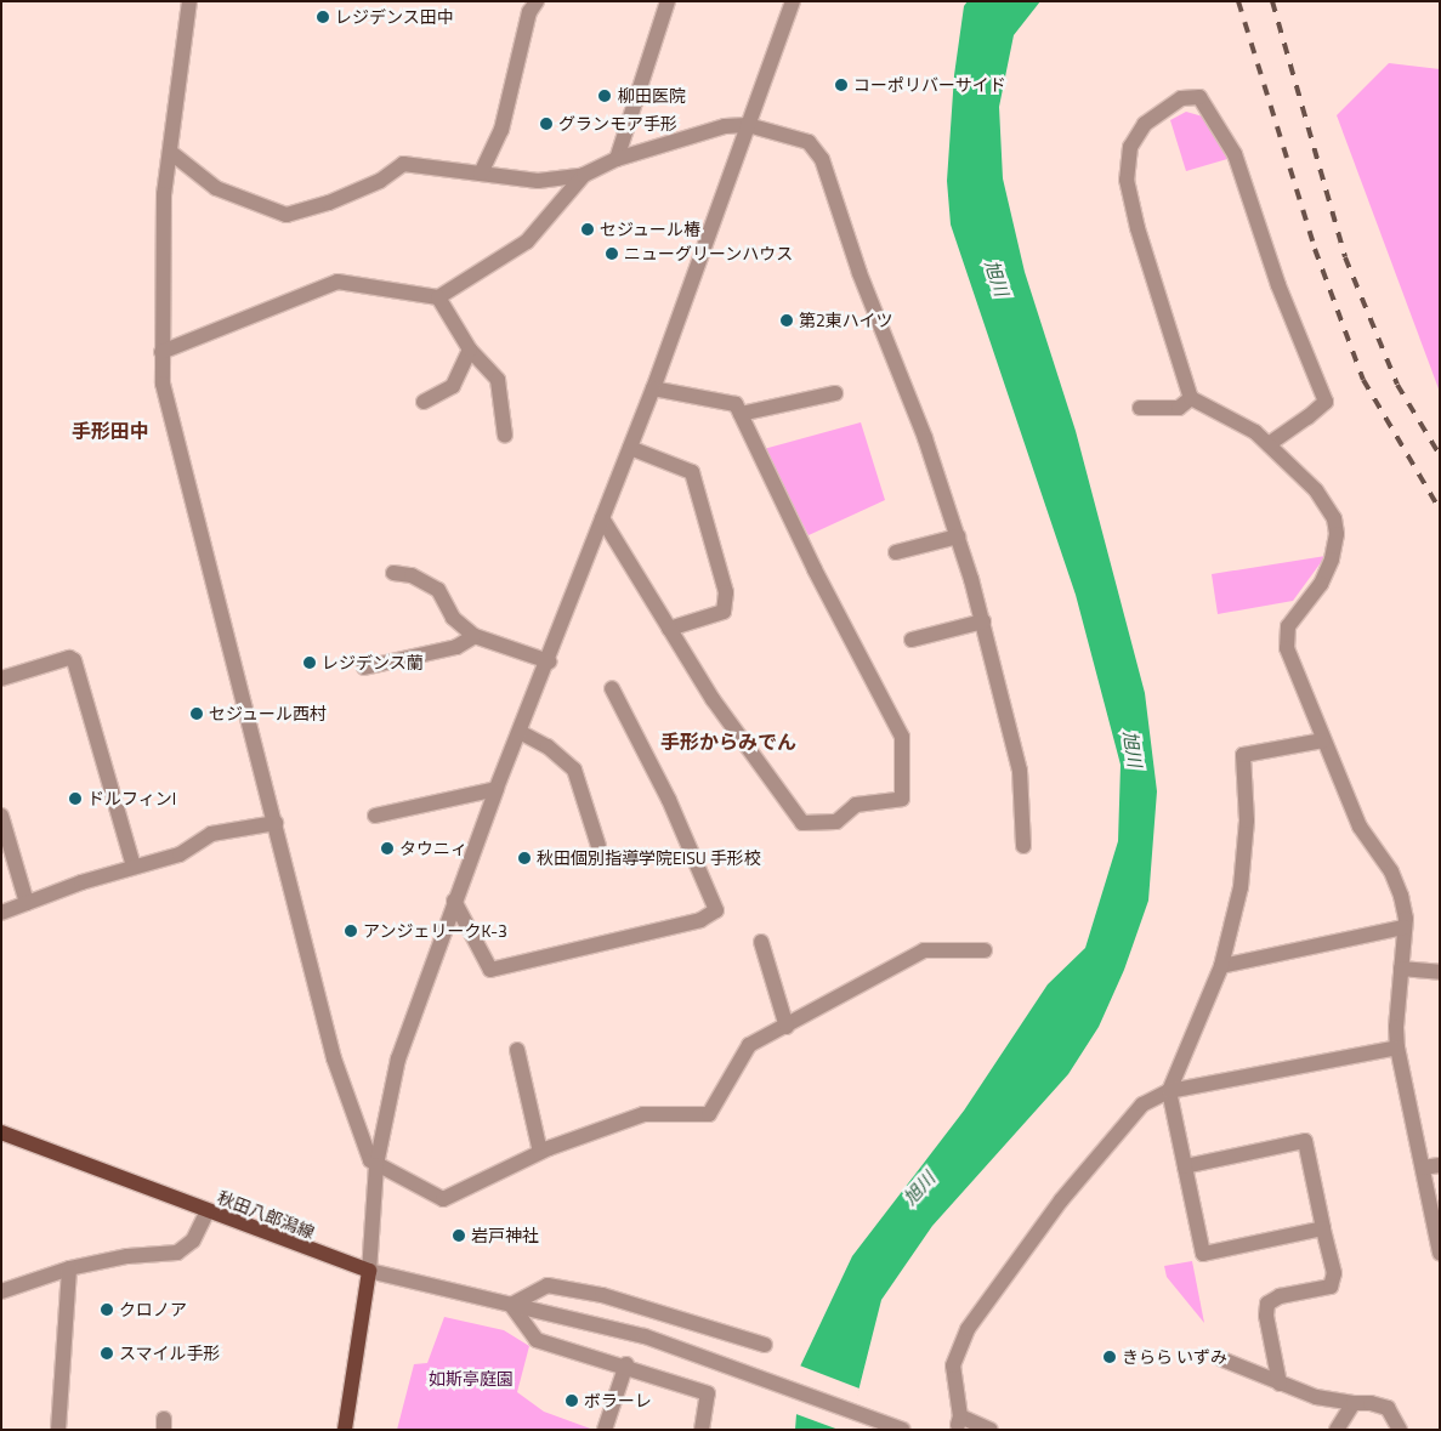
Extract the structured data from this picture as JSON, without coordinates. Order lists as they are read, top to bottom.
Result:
{
  "streets": {
    "main road": ["秋田八郎潟線"]
  },
  "districts": ["手形田中", "手形からみでん"],
  "water": ["旭川"],
  "parks": ["如斯亭庭園"],
  "places": [
    "レジデンス田中",
    "コーポリバーサイド",
    "柳田医院",
    "グランモア手形",
    "セジュール椿",
    "ニューグリーンハウス",
    "第2東ハイツ",
    "レジデンス蘭",
    "セジュール西村",
    "ドルフィンI",
    "タウニィ",
    "秋田個別指導学院EISU 手形校",
    "アンジェリークK-3",
    "岩戸神社",
    "クロノア",
    "スマイル手形",
    "きらら いずみ",
    "ボラーレ"
  ]
}
